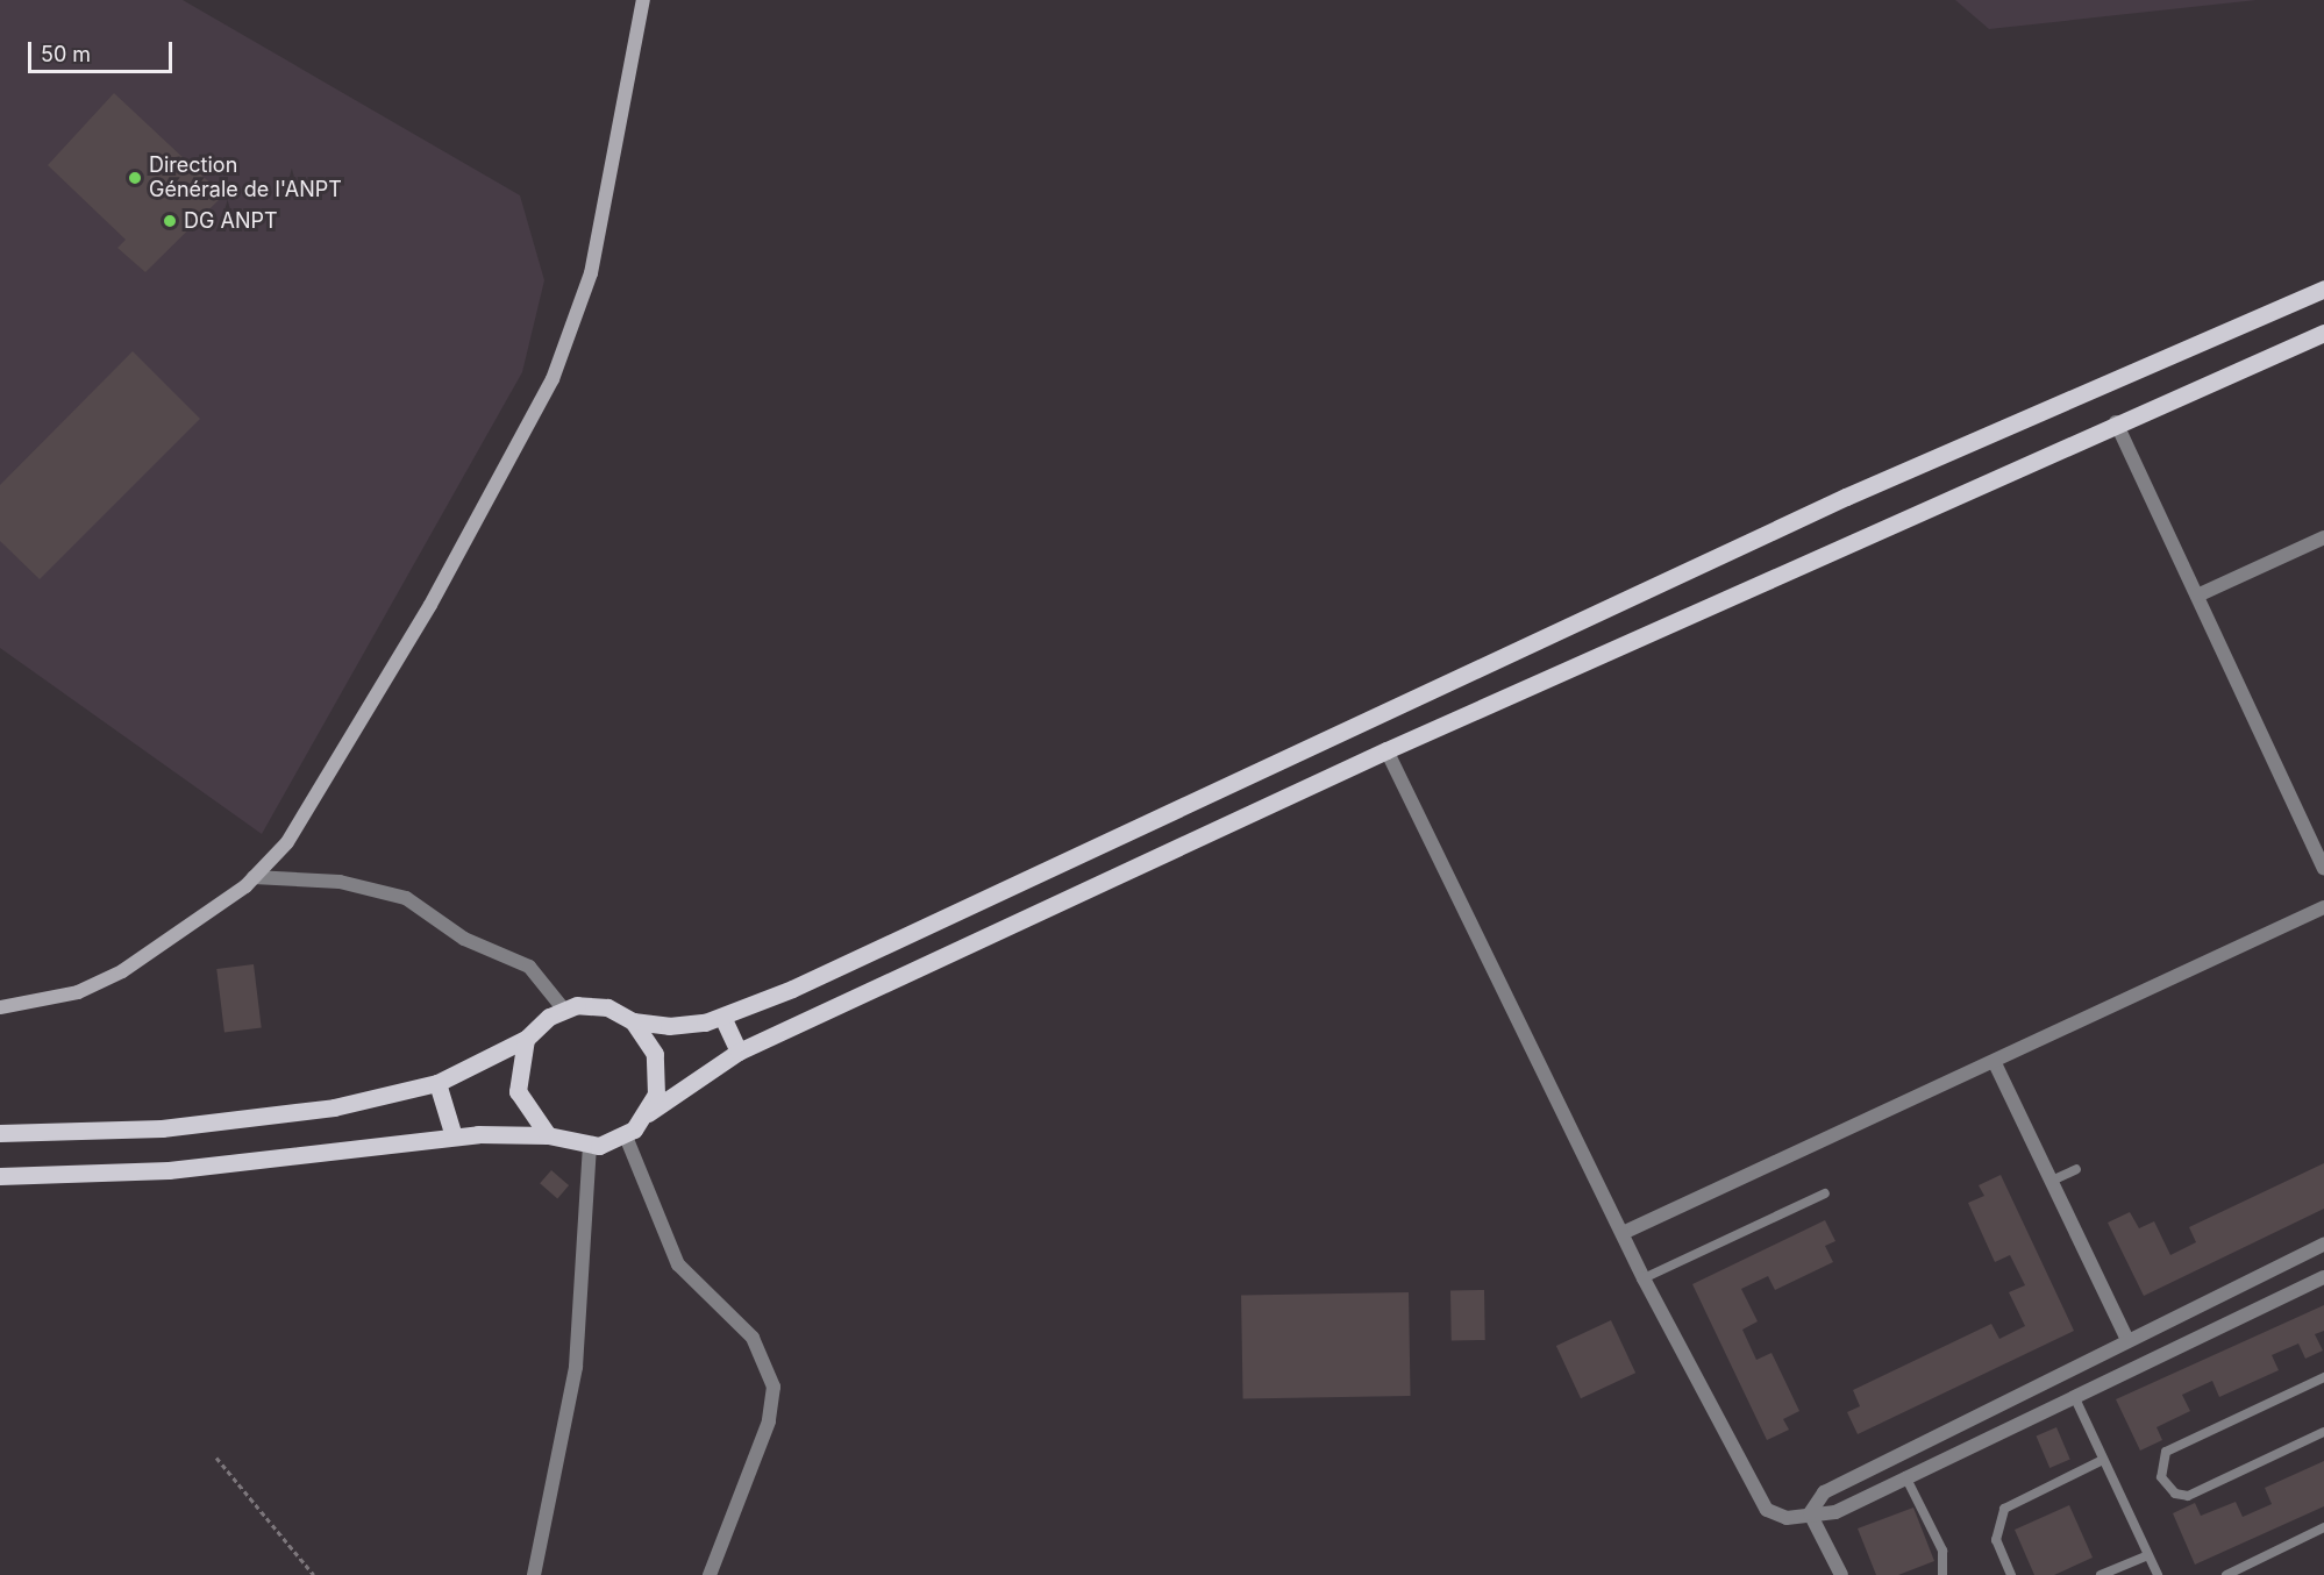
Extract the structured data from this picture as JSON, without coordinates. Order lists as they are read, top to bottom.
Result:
{
  "places": ["Direction Générale de l'ANPT", "DG ANPT"],
  "scale_bar": "50 m"
}
